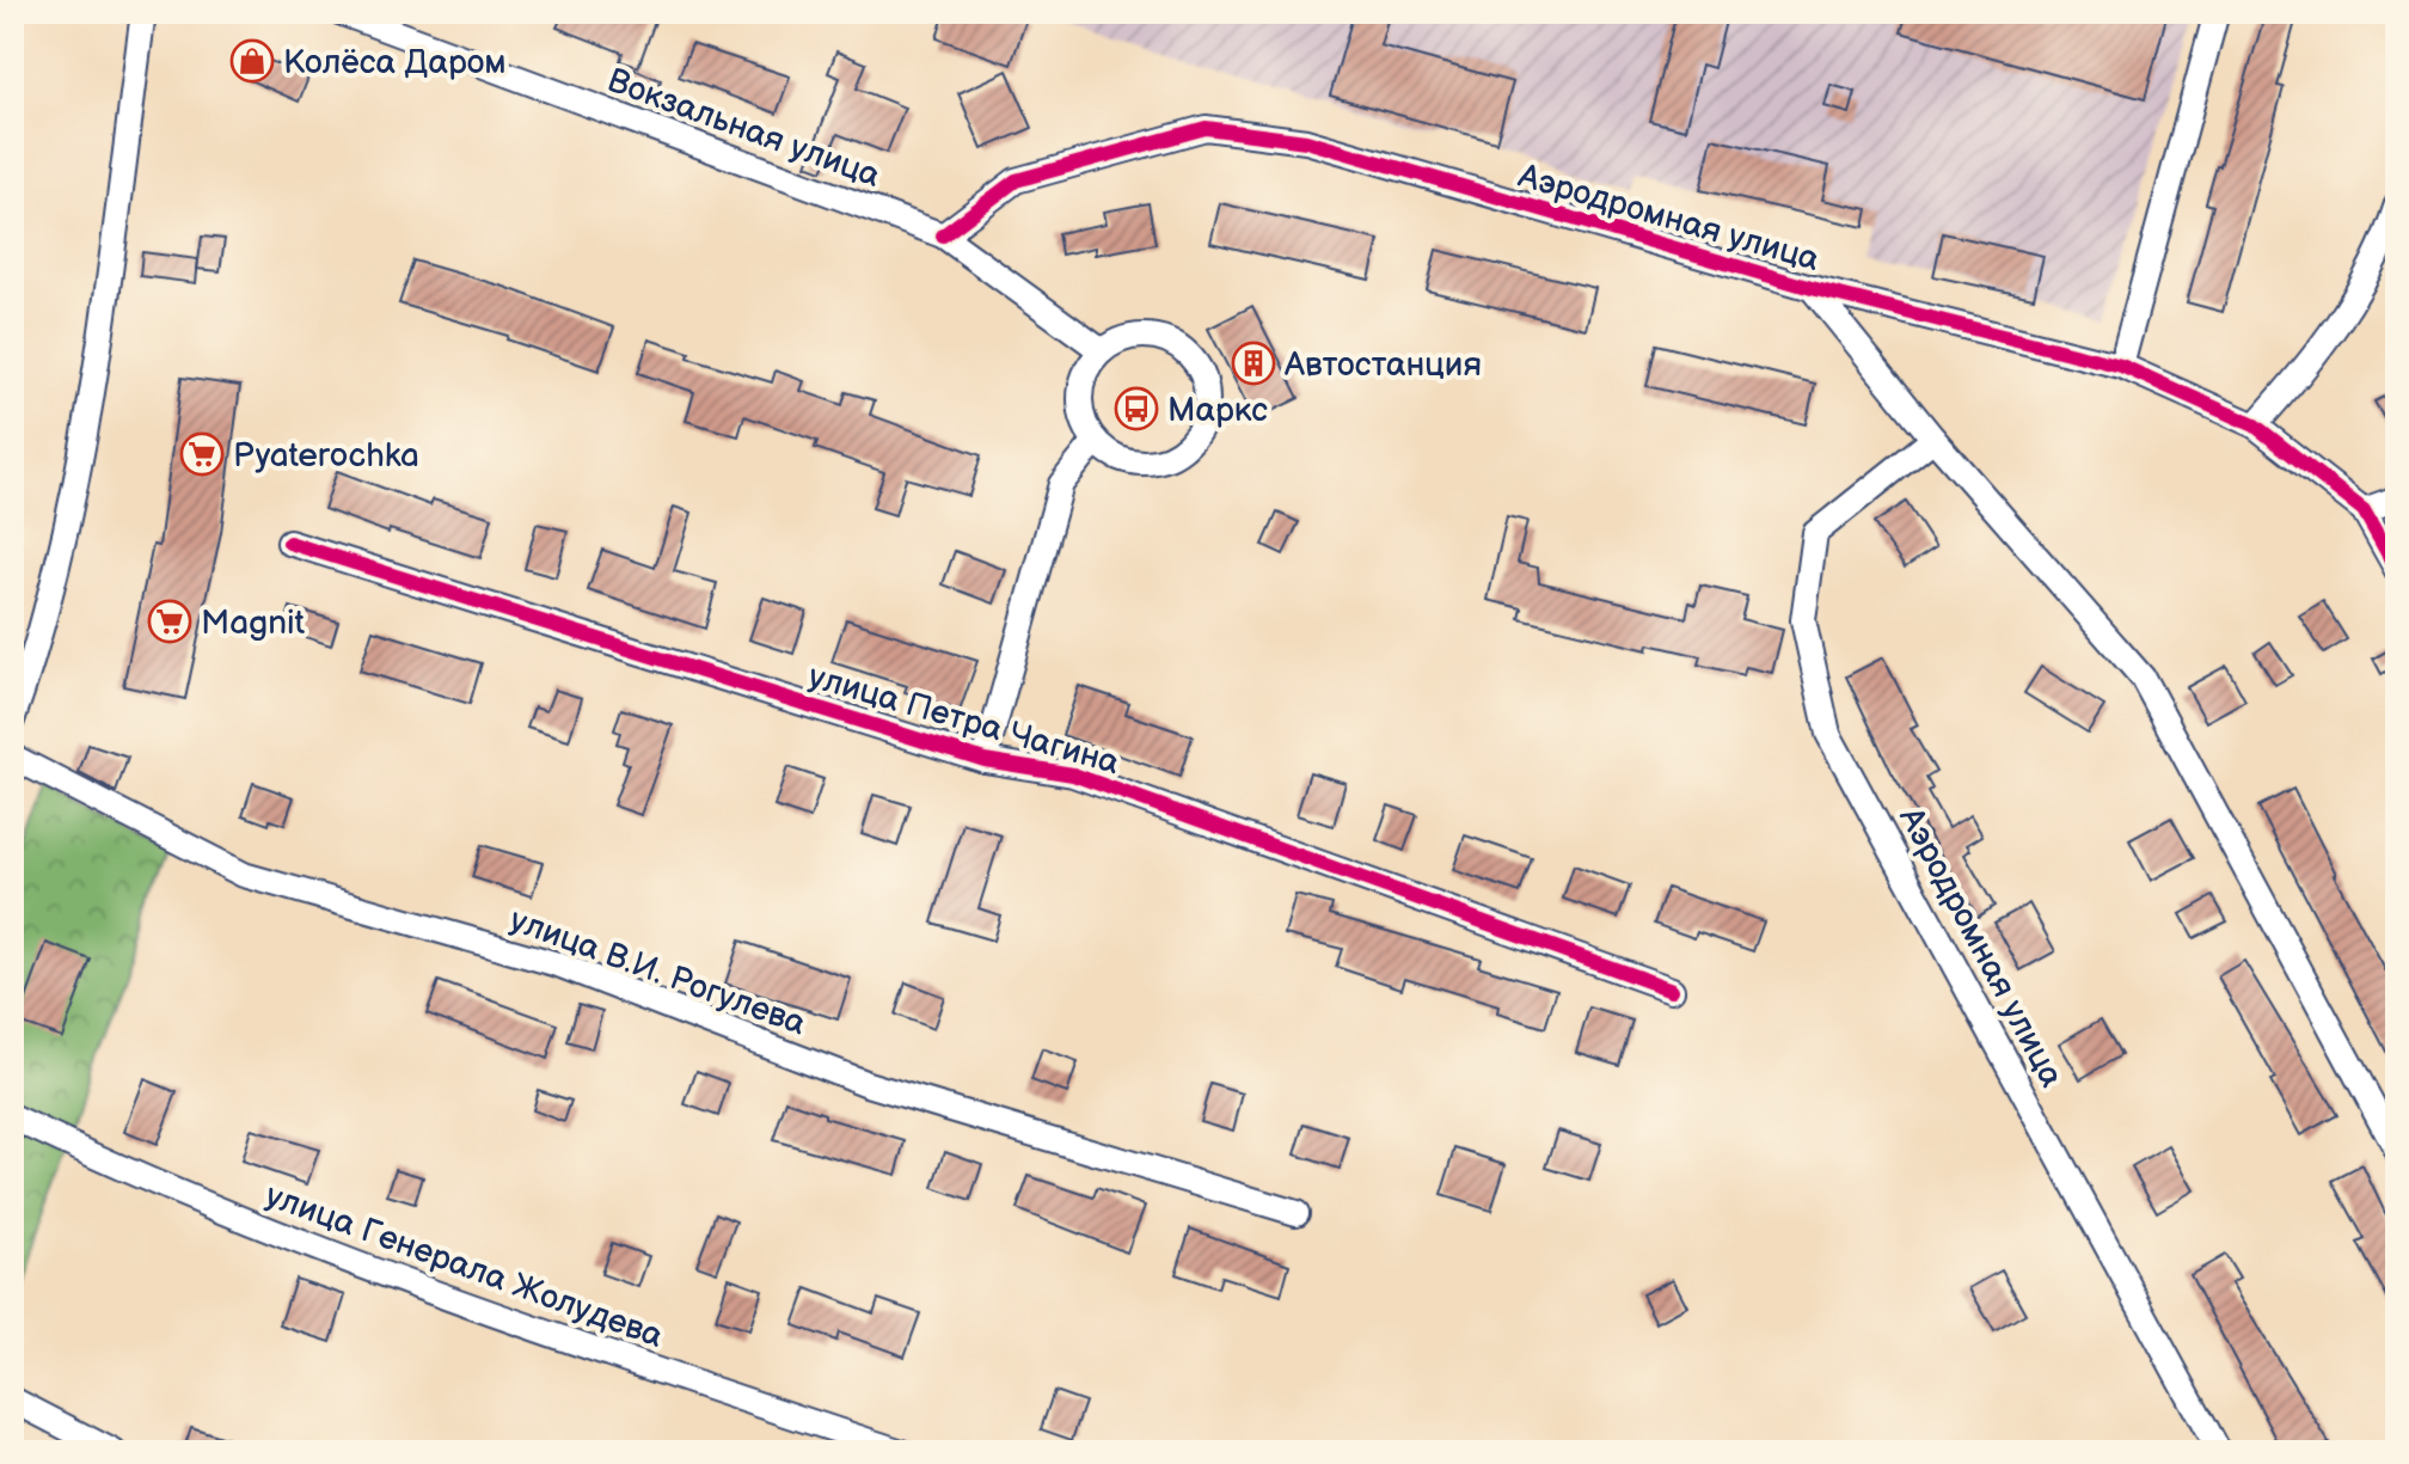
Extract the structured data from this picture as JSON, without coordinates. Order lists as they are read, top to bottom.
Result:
{
  "streets": {
    "street": [
      "Вокзальная улица",
      "Аэродромная улица",
      "улица Петра Чагина",
      "улица В.И. Рогулева",
      "улица Генерала Жолудева"
    ]
  },
  "crossings": [
    ["Вокзальная улица", "Аэродромная улица"]
  ],
  "places": {
    "shop": ["Колёса Даром"],
    "building": ["Автостанция"],
    "bus stop": ["Маркс"],
    "supermarket": ["Pyaterochka", "Magnit"]
  }
}
